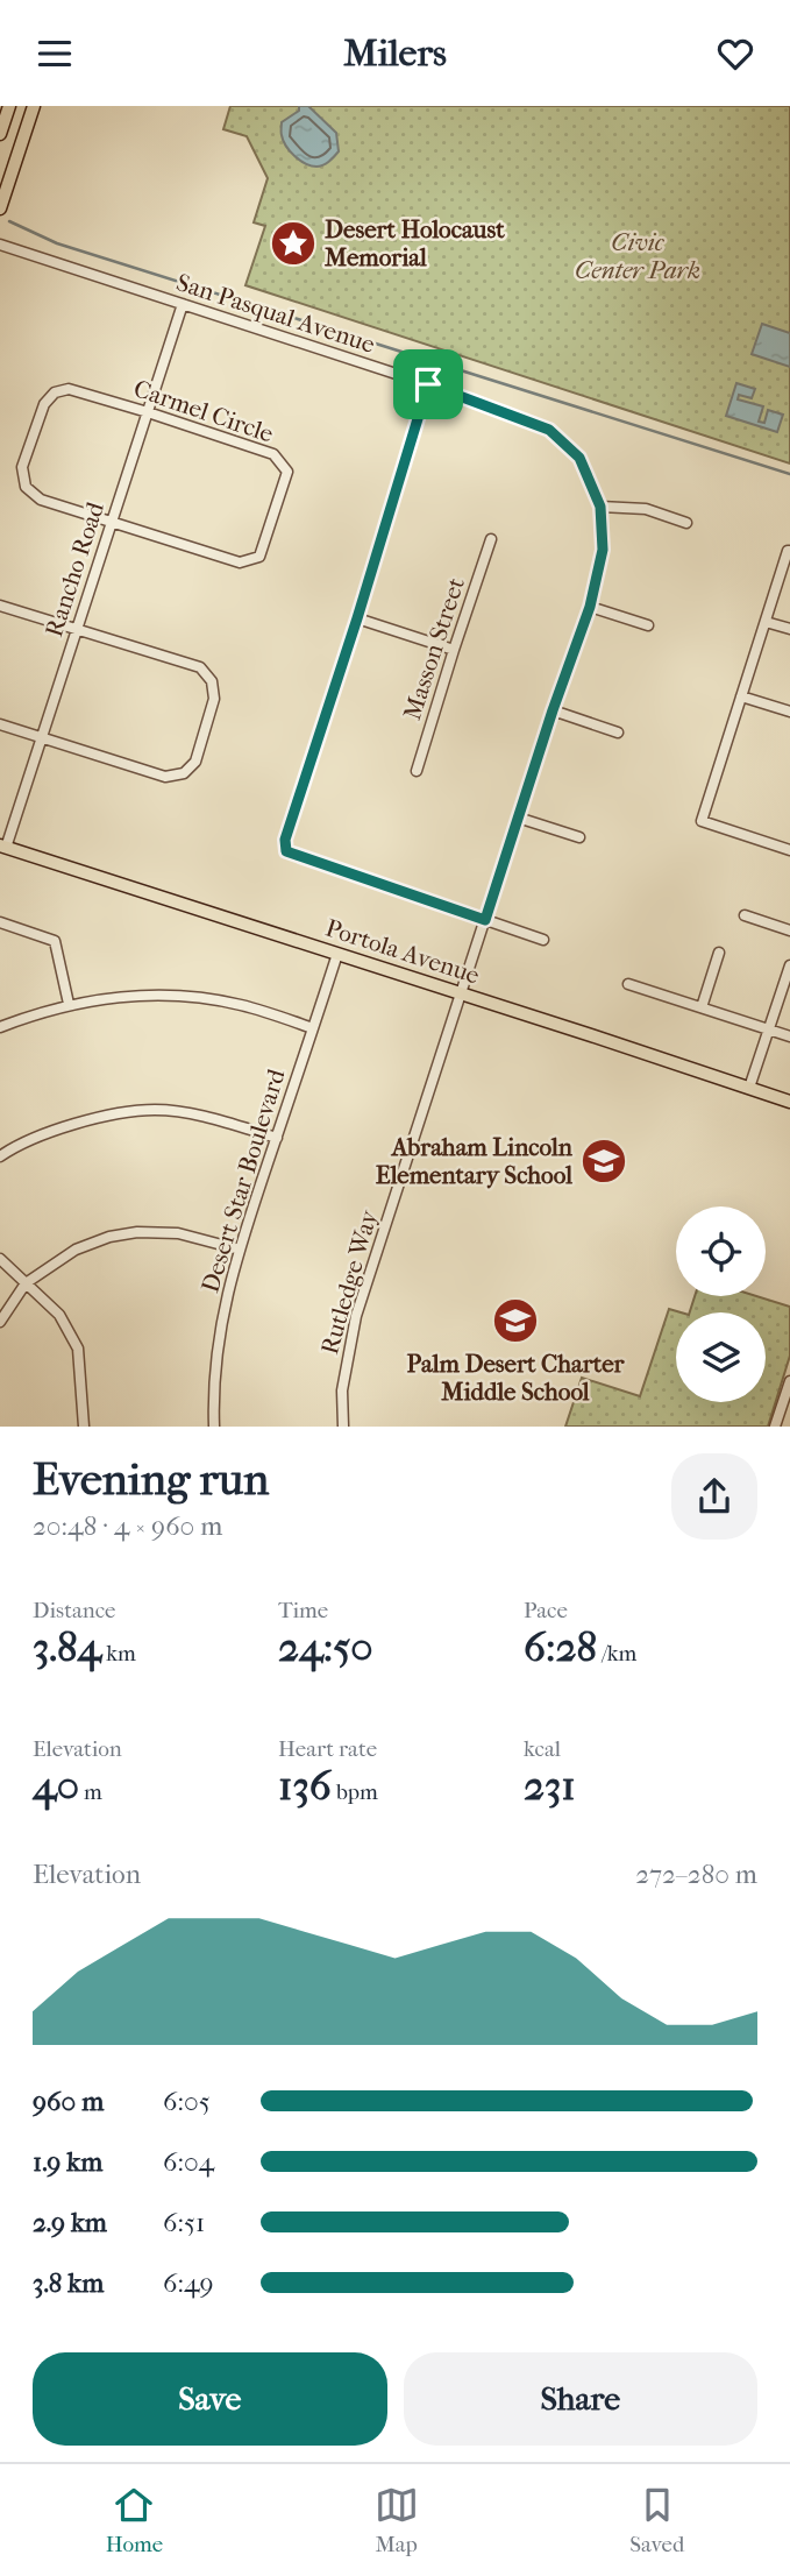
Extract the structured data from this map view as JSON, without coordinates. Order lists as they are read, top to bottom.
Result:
{
  "streets": {
    "main road": ["Portola Avenue"],
    "street": [
      "San Pasqual Avenue",
      "Carmel Circle",
      "Rancho Road",
      "Masson Street",
      "Desert Star Boulevard",
      "Rutledge Way"
    ]
  },
  "crossings": [
    ["San Pasqual Avenue", "Rancho Road"],
    ["San Pasqual Avenue", "Rutledge Way"],
    ["Carmel Circle", "Rancho Road"],
    ["Rancho Road", "Portola Avenue"],
    ["Portola Avenue", "Desert Star Boulevard"],
    ["Portola Avenue", "Rutledge Way"]
  ],
  "parks": ["Civic Center Park"],
  "places": {
    "place": ["Desert Holocaust Memorial"],
    "school or university": ["Abraham Lincoln Elementary School", "Palm Desert Charter Middle School"]
  },
  "page": {
    "header": "Milers",
    "heading": ["Evening run", "20:48 · 4 × 960 m"],
    "stats": [
      ["Distance", "3.84 km"],
      ["Time", "24:50"],
      ["Pace", "6:28 /km"],
      ["Elevation", "40 m"],
      ["Heart rate", "136 bpm"],
      ["kcal", "231"]
    ],
    "chart": ["Elevation", "272–280 m"],
    "list": [
      {
        "name": "960 m",
        "note": "6:05"
      },
      {
        "name": "1.9 km",
        "note": "6:04"
      },
      {
        "name": "2.9 km",
        "note": "6:51"
      },
      {
        "name": "3.8 km",
        "note": "6:49"
      }
    ],
    "buttons": ["Save", "Share"],
    "tabs": ["Home", "Map", "Saved"]
  }
}
